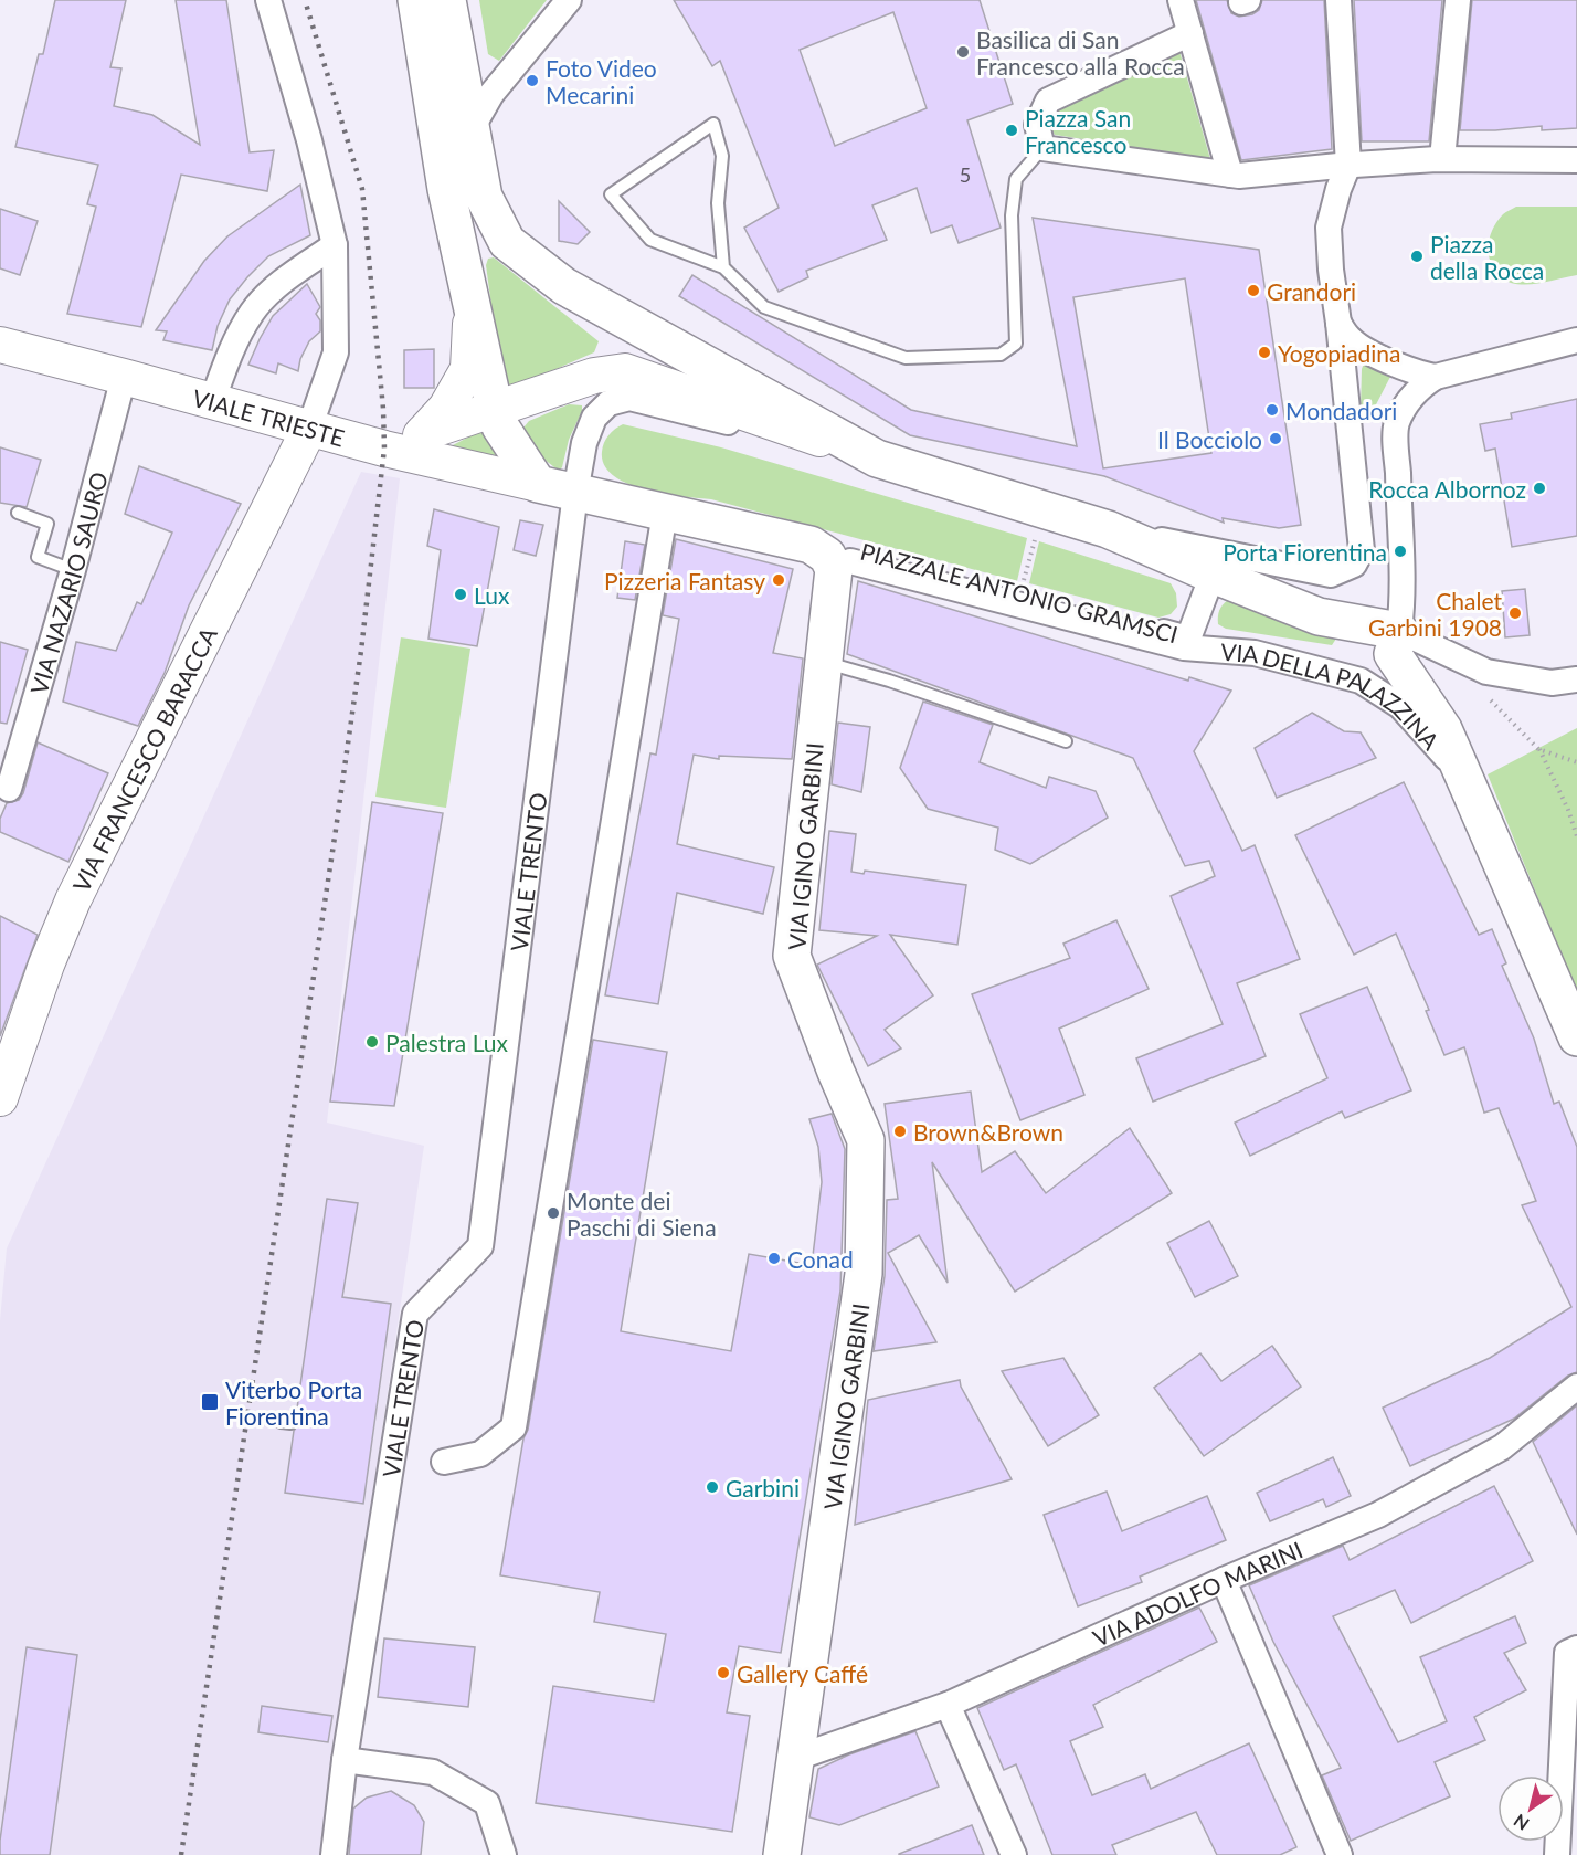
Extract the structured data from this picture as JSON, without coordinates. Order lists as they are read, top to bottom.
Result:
{
  "streets": {
    "main road": [
      "VIALE TRIESTE",
      "PIAZZALE ANTONIO GRAMSCI",
      "VIA DELLA PALAZZINA",
      "VIA FRANCESCO BARACCA",
      "VIA IGINO GARBINI"
    ],
    "street": ["VIA NAZARIO SAURO", "VIALE TRENTO", "VIA ADOLFO MARINI"]
  },
  "crossings": [
    ["VIALE TRIESTE", "VIA NAZARIO SAURO"],
    ["VIALE TRIESTE", "PIAZZALE ANTONIO GRAMSCI"],
    ["VIALE TRIESTE", "VIA FRANCESCO BARACCA"],
    ["PIAZZALE ANTONIO GRAMSCI", "VIA DELLA PALAZZINA"],
    ["PIAZZALE ANTONIO GRAMSCI", "VIA IGINO GARBINI"],
    ["PIAZZALE ANTONIO GRAMSCI", "VIALE TRENTO"],
    ["VIA IGINO GARBINI", "VIA ADOLFO MARINI"]
  ],
  "places": {
    "other": [
      "Basilica di San Francesco alla Rocca",
      "Foto Video Mecarini",
      "Piazza San Francesco",
      "Piazza della Rocca",
      "Grandori",
      "Yogopiadina",
      "Mondadori",
      "Il Bocciolo",
      "Rocca Albornoz",
      "Porta Fiorentina",
      "Pizzeria Fantasy",
      "Lux",
      "Chalet Garbini 1908",
      "Palestra Lux",
      "Brown&Brown",
      "Monte dei Paschi di Siena",
      "Conad",
      "Garbini",
      "Gallery Caffé"
    ],
    "transit": ["Viterbo Porta Fiorentina"]
  },
  "house_numbers": ["5"],
  "north": "bottom left"
}
